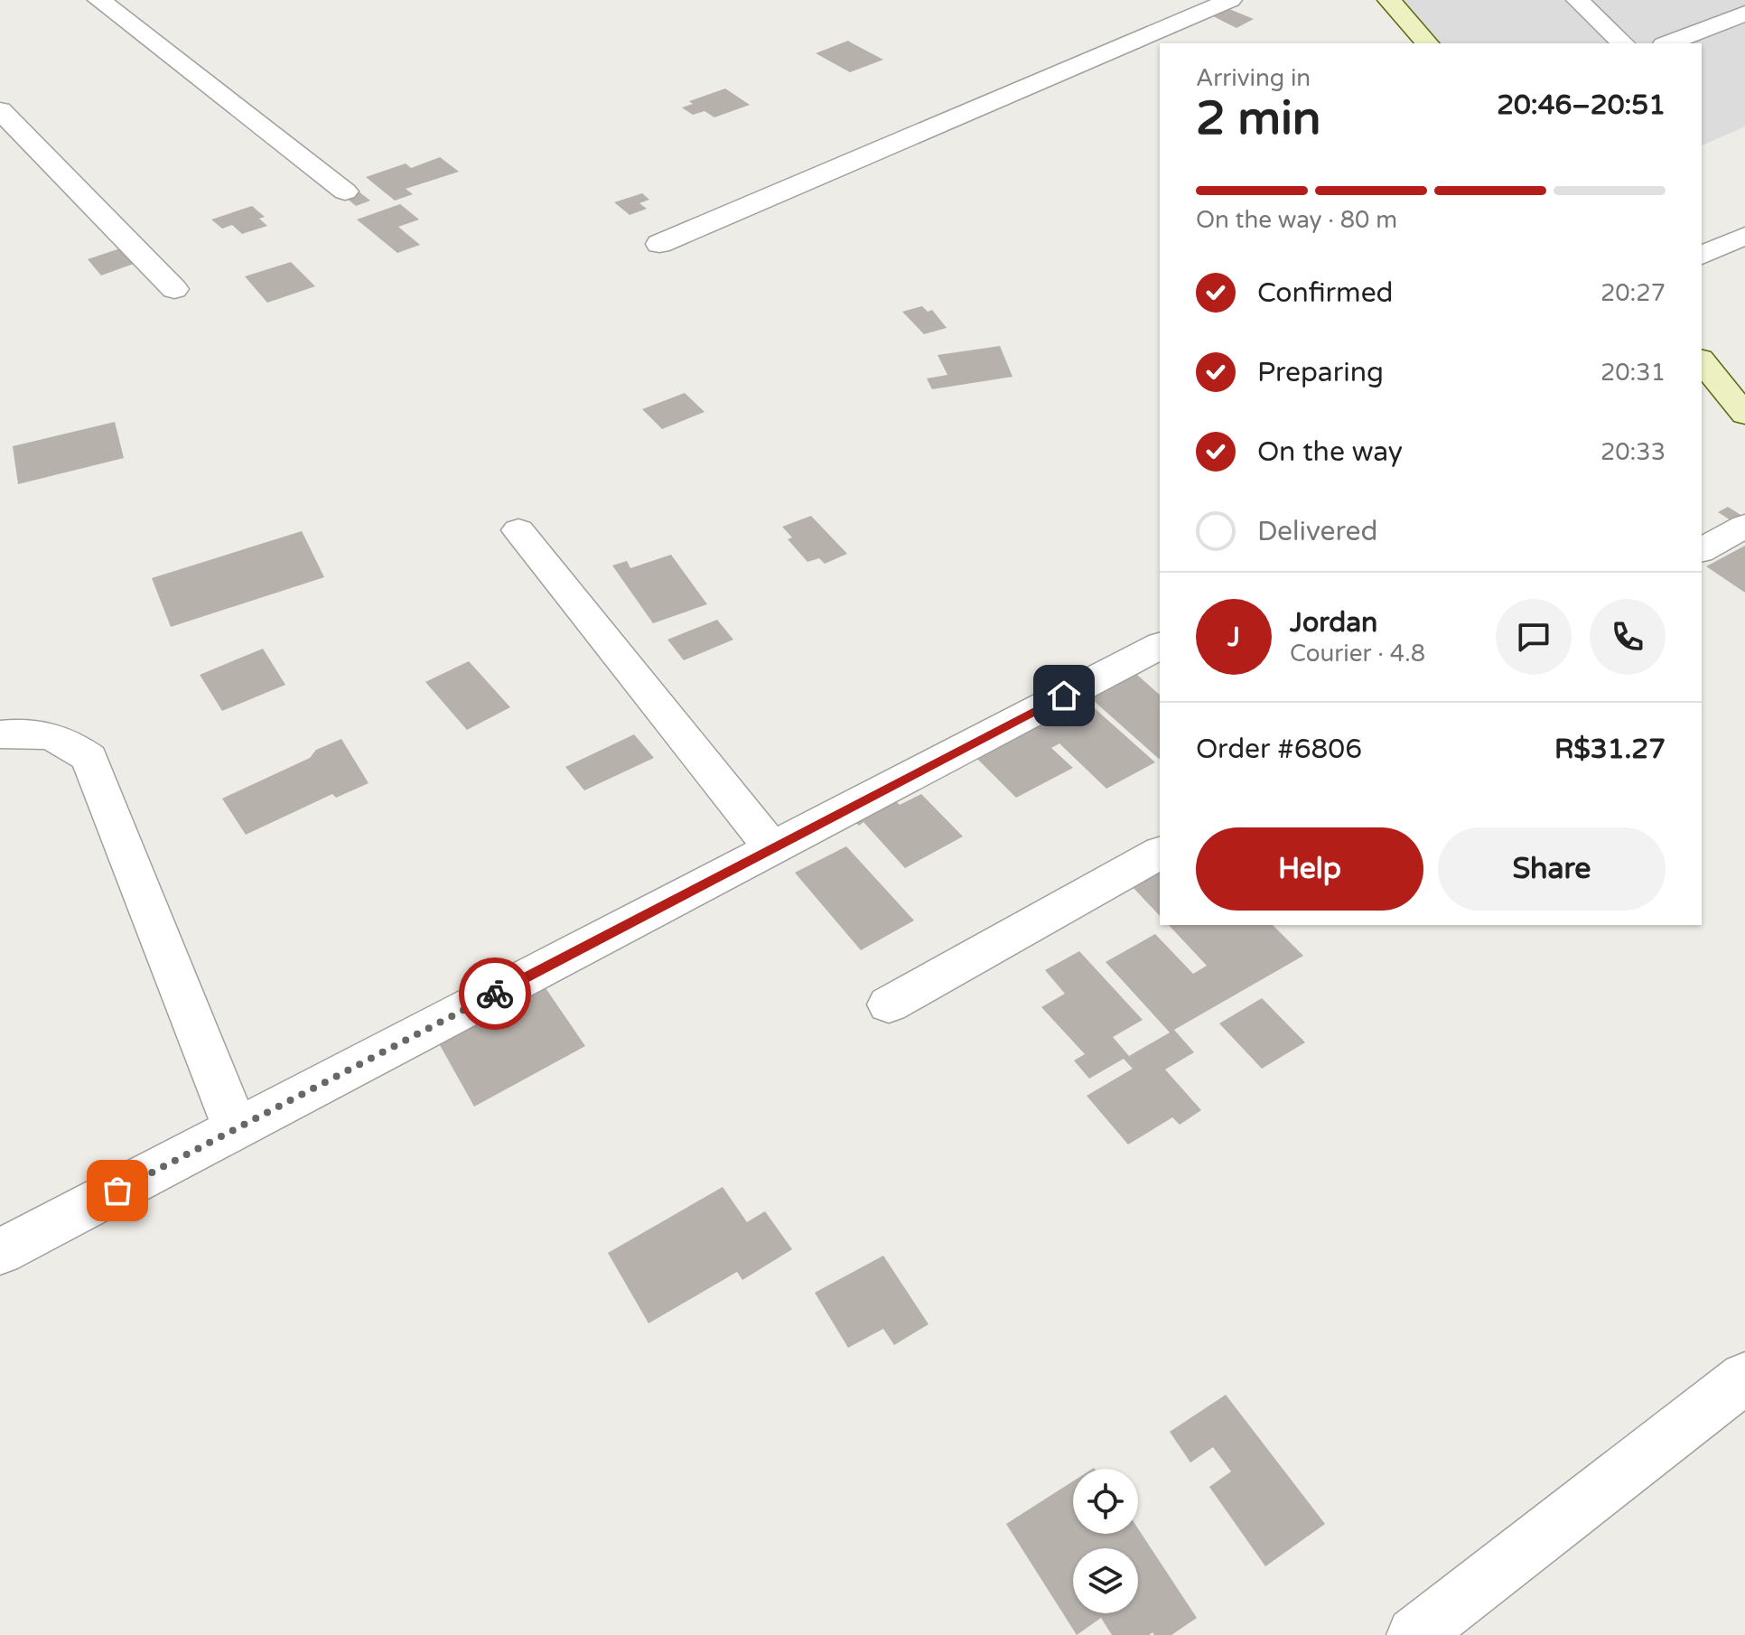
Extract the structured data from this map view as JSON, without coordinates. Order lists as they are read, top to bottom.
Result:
{
  "page": {
    "heading": ["2 min", "Arriving in", "20:46–20:51"],
    "panel": [
      "Jordan",
      "Courier · 4.8",
      "Order #6806",
      "R$31.27"
    ],
    "bar": "On the way · 80 m",
    "list": [
      ["Confirmed", "20:27"],
      ["Preparing", "20:31"],
      ["On the way", "20:33"],
      "Delivered"
    ],
    "round": "J",
    "buttons": ["Help", "Share"]
  }
}
